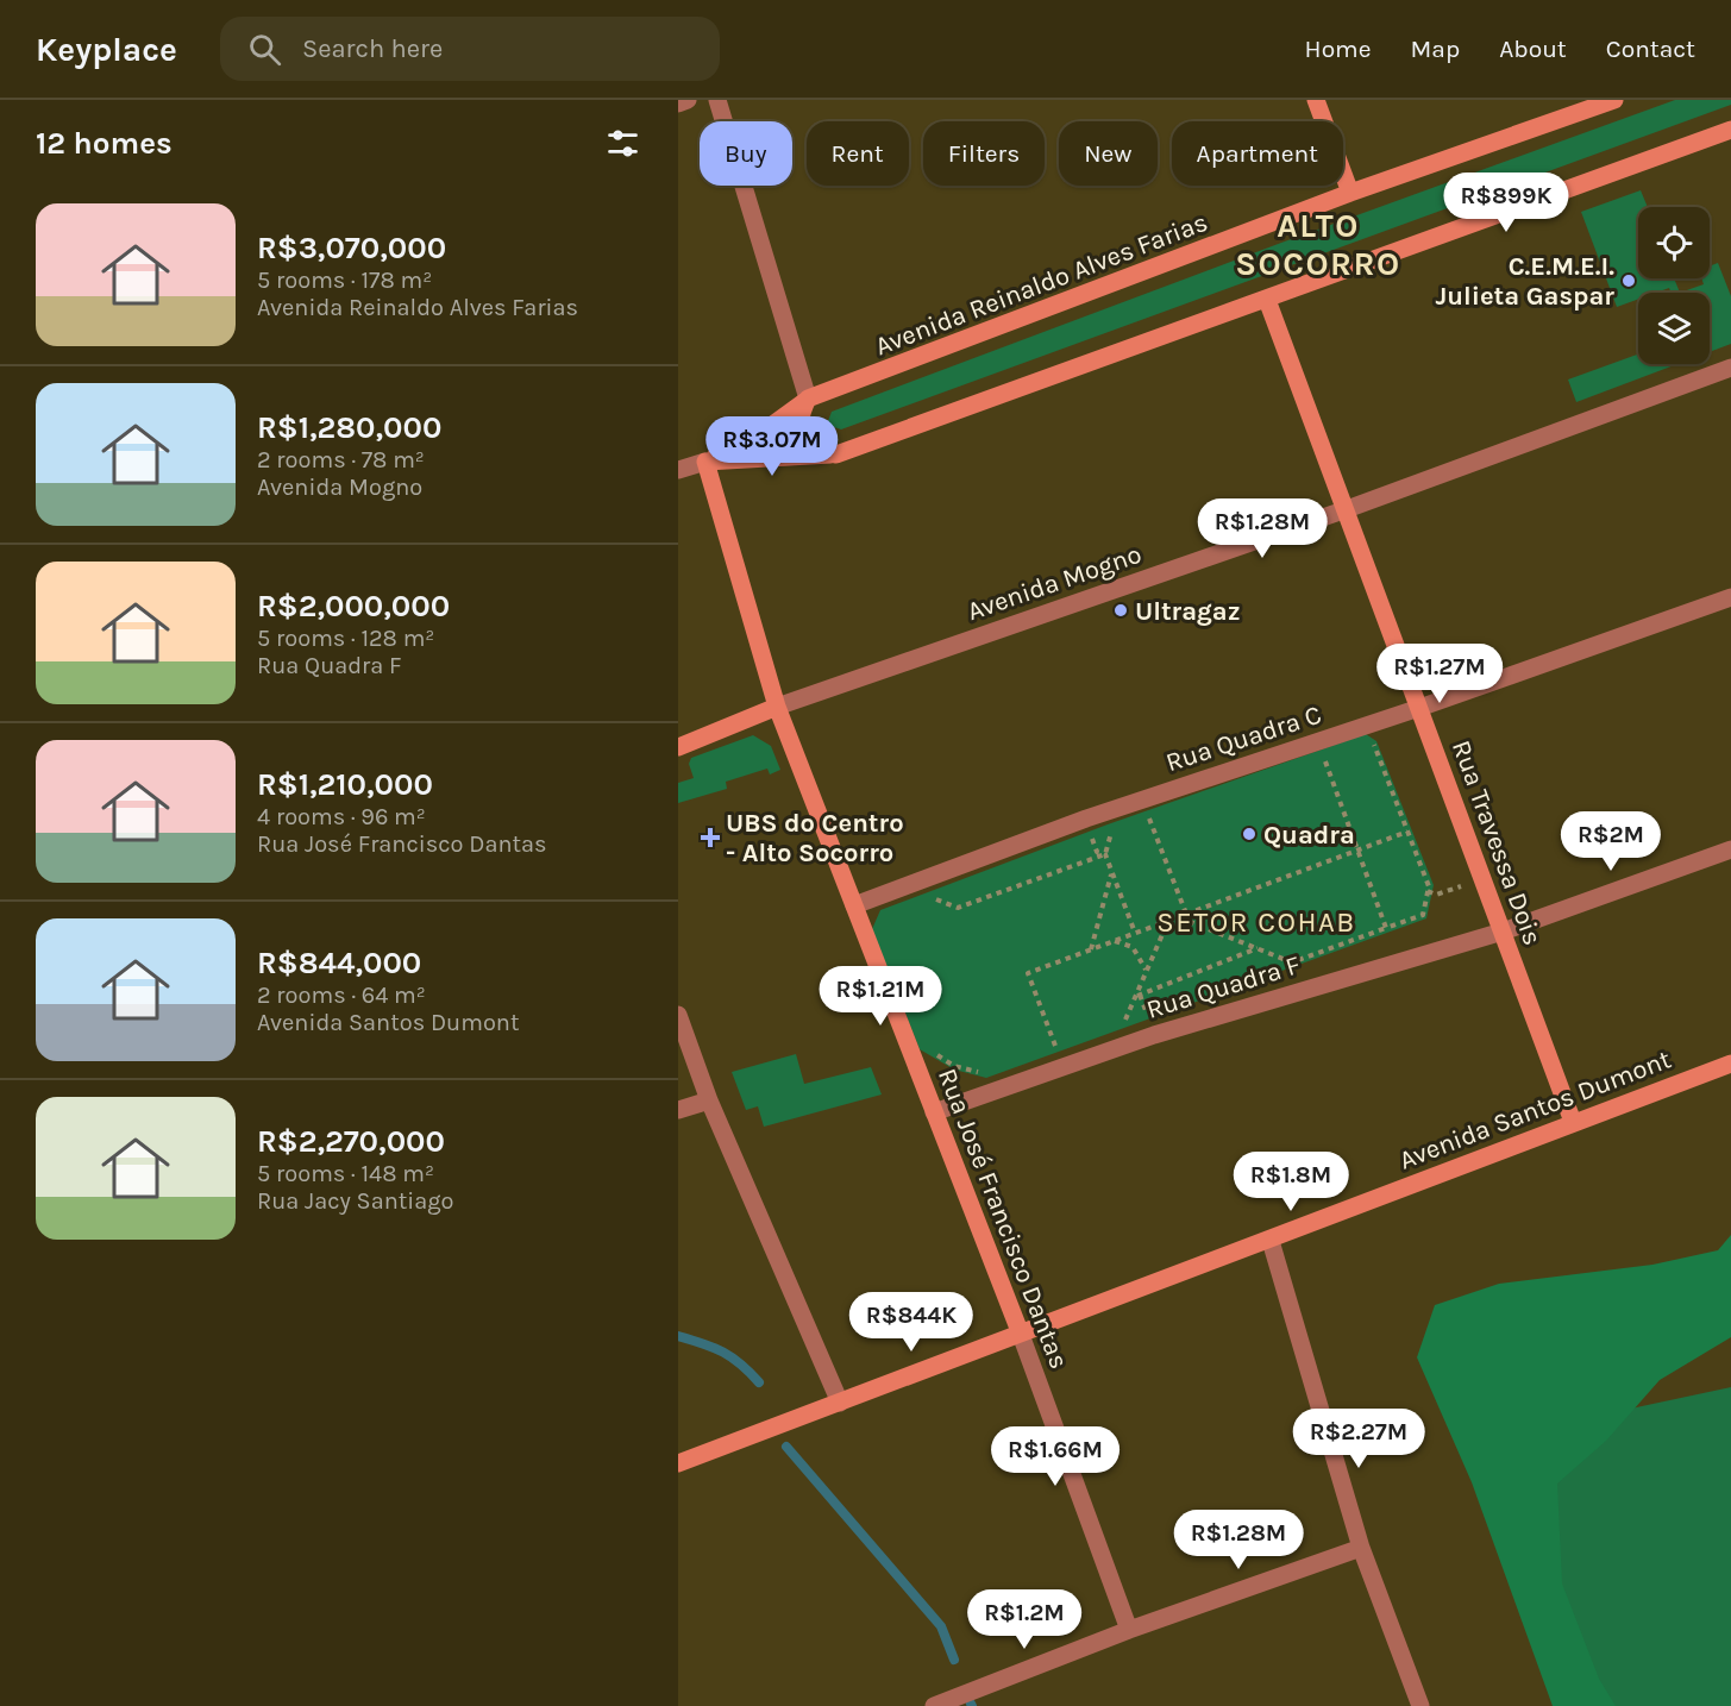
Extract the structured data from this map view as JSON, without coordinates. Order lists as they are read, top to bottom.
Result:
{
  "streets": {
    "street": [
      "Avenida Reinaldo Alves Farias",
      "Avenida Mogno",
      "Rua Quadra C",
      "Rua Travessa Dois",
      "Rua Quadra F",
      "Avenida Santos Dumont",
      "Rua José Francisco Dantas"
    ]
  },
  "crossings": [
    ["Avenida Reinaldo Alves Farias", "Rua Travessa Dois"],
    ["Avenida Reinaldo Alves Farias", "Rua José Francisco Dantas"],
    ["Avenida Mogno", "Rua Travessa Dois"],
    ["Avenida Mogno", "Rua José Francisco Dantas"],
    ["Rua Quadra C", "Rua Travessa Dois"],
    ["Rua Quadra C", "Rua José Francisco Dantas"],
    ["Rua Travessa Dois", "Rua Quadra F"],
    ["Rua Travessa Dois", "Avenida Santos Dumont"],
    ["Rua Quadra F", "Rua José Francisco Dantas"],
    ["Avenida Santos Dumont", "Rua José Francisco Dantas"]
  ],
  "districts": ["ALTO SOCORRO", "SETOR COHAB"],
  "places": {
    "other": ["C.E.M.E.I. Julieta Gaspar", "Ultragaz", "Quadra"],
    "health": ["UBS do Centro - Alto Socorro"]
  },
  "page": {
    "header": "Keyplace",
    "search": "Search here",
    "nav": [
      "Home",
      "Map",
      "About",
      "Contact"
    ],
    "heading": "12 homes",
    "chip": [
      "Buy",
      "Rent",
      "Filters",
      "New",
      "Apartment"
    ],
    "price": [
      "R$899K",
      "R$3.07M",
      "R$1.28M",
      "R$1.27M",
      "R$2M",
      "R$1.21M",
      "R$1.8M",
      "R$844K",
      "R$2.27M",
      "R$1.66M",
      "R$1.28M",
      "R$1.2M"
    ],
    "list": [
      {
        "name": "R$3,070,000",
        "note": "5 rooms · 178 m² · Avenida Reinaldo Alves Farias"
      },
      {
        "name": "R$1,280,000",
        "note": "2 rooms · 78 m² · Avenida Mogno"
      },
      {
        "name": "R$2,000,000",
        "note": "5 rooms · 128 m² · Rua Quadra F"
      },
      {
        "name": "R$1,210,000",
        "note": "4 rooms · 96 m² · Rua José Francisco Dantas"
      },
      {
        "name": "R$844,000",
        "note": "2 rooms · 64 m² · Avenida Santos Dumont"
      },
      {
        "name": "R$2,270,000",
        "note": "5 rooms · 148 m² · Rua Jacy Santiago"
      }
    ]
  }
}
